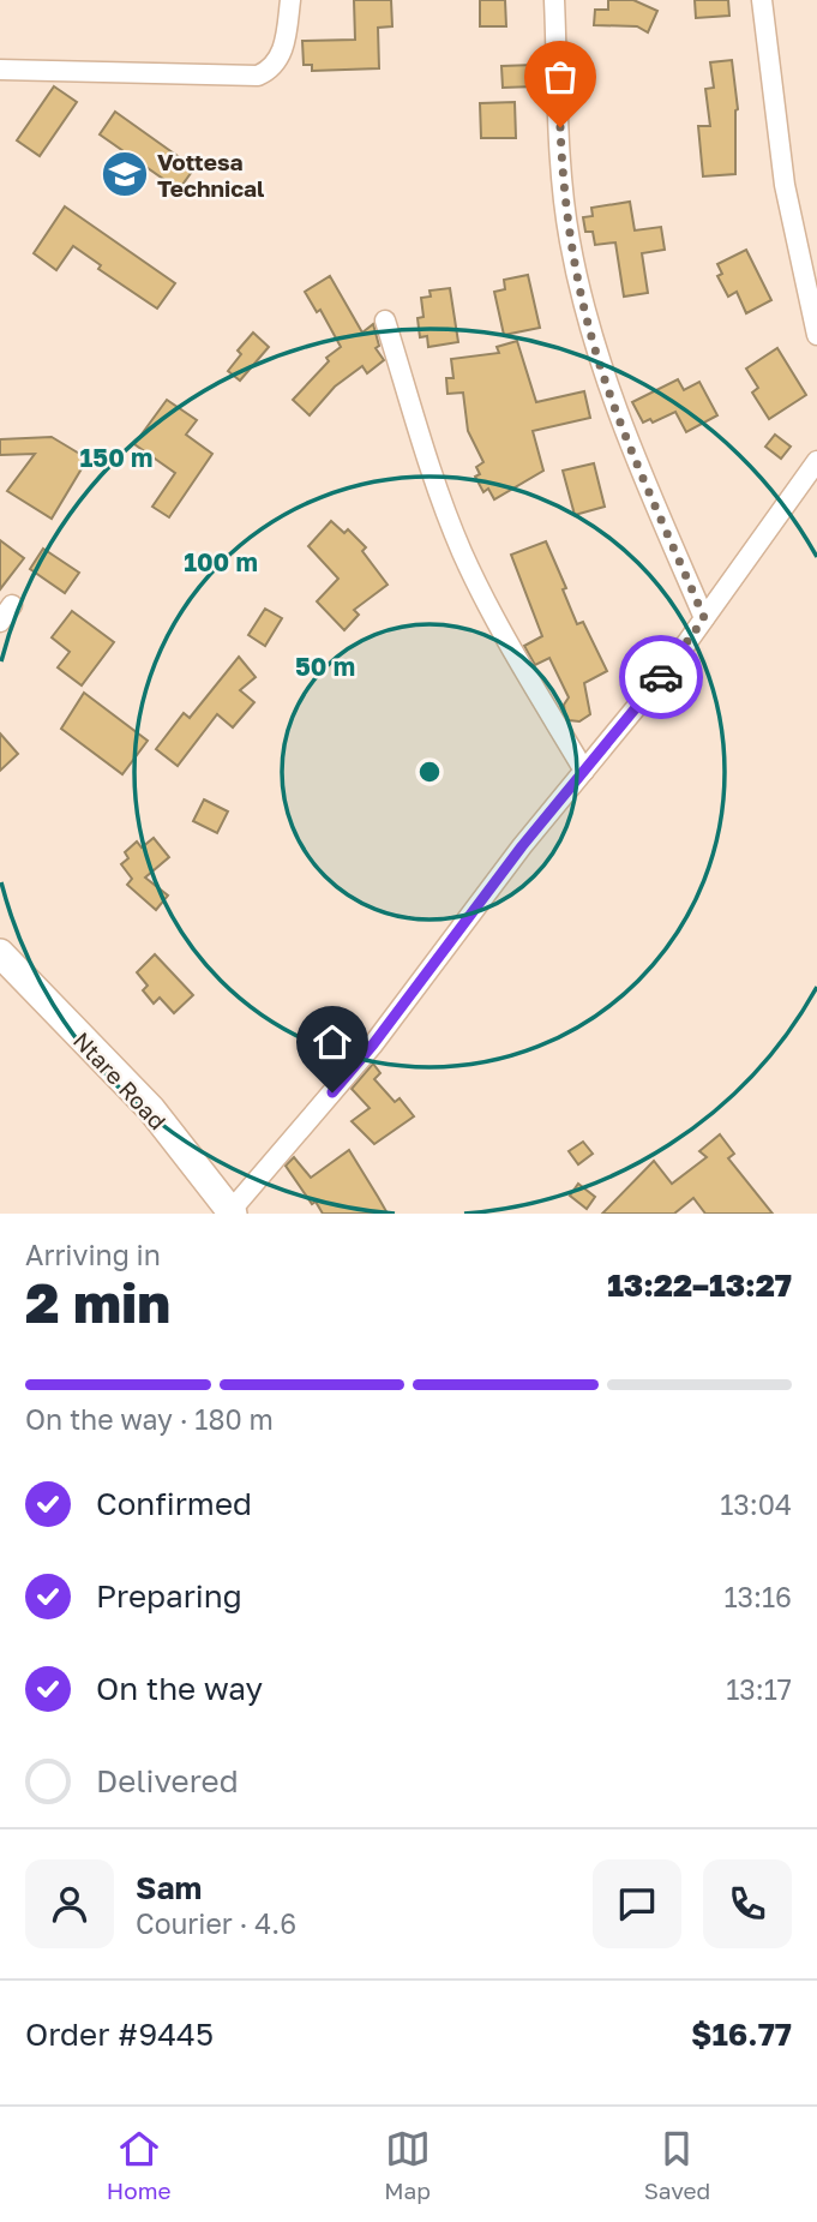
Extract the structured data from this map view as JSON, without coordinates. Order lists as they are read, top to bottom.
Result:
{
  "streets": {
    "main road": ["Ntare Road"]
  },
  "places": {
    "school or university": ["Vottesa Technical"]
  },
  "page": {
    "heading": ["2 min", "Arriving in", "13:22–13:27"],
    "panel": [
      "Sam",
      "Courier · 4.6",
      "Order #9445",
      "$16.77"
    ],
    "bar": "On the way · 180 m",
    "list": [
      ["Confirmed", "13:04"],
      ["Preparing", "13:16"],
      ["On the way", "13:17"],
      "Delivered"
    ],
    "tabs": ["Home", "Map", "Saved"]
  },
  "rings": ["150 m", "100 m", "50 m"]
}
